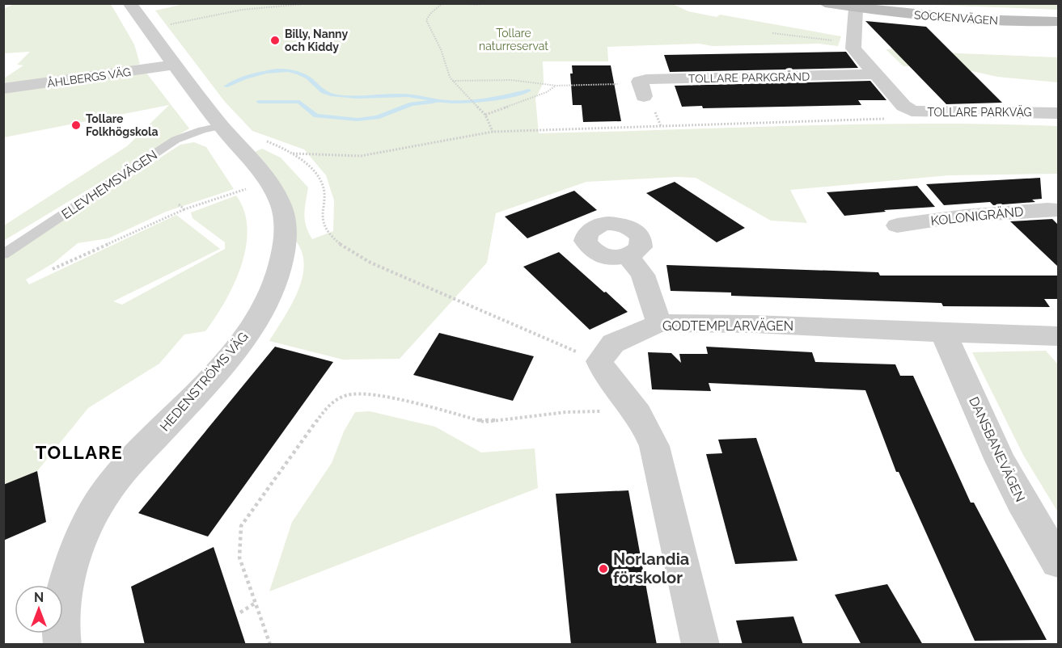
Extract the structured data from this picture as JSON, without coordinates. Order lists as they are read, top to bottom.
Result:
{
  "streets": {
    "street": [
      "SOCKENVÄGEN",
      "ÅHLBERGS VÄG",
      "TOLLARE PARKGRÄND",
      "TOLLARE PARKVÄG",
      "KOLONIGRÄND",
      "GODTEMPLARVÄGEN",
      "HEDENSTRÖMS VÄG",
      "DANSBANEVÄGEN"
    ],
    "lane": ["ELEVHEMSVÄGEN"]
  },
  "crossings": [
    ["ÅHLBERGS VÄG", "HEDENSTRÖMS VÄG"],
    ["TOLLARE PARKGRÄND", "TOLLARE PARKVÄG"],
    ["ELEVHEMSVÄGEN", "HEDENSTRÖMS VÄG"],
    ["GODTEMPLARVÄGEN", "DANSBANEVÄGEN"]
  ],
  "districts": ["TOLLARE"],
  "parks": ["Tollare naturreservat"],
  "places": ["Billy, Nanny och Kiddy", "Tollare Folkhögskola", "Norlandia förskolor"],
  "north": "top"
}
